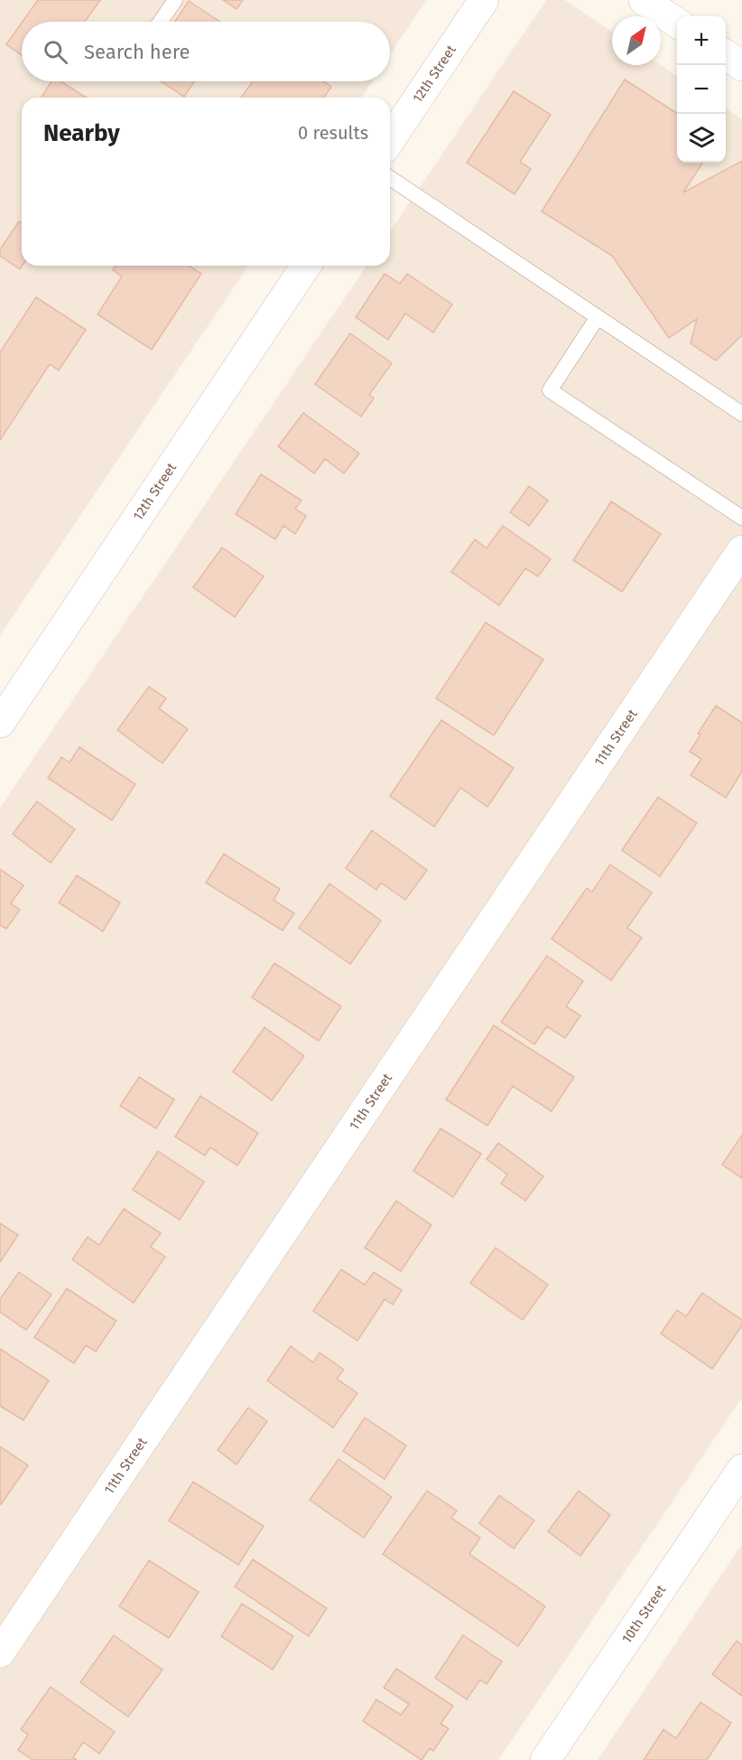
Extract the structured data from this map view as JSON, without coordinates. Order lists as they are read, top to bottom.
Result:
{
  "streets": {
    "street": ["12th Street", "11th Street", "10th Street"]
  },
  "north": "top right",
  "page": {
    "map_buttons": ["+", "−"],
    "search": "Search here",
    "heading": ["Nearby", "0 results"]
  }
}
